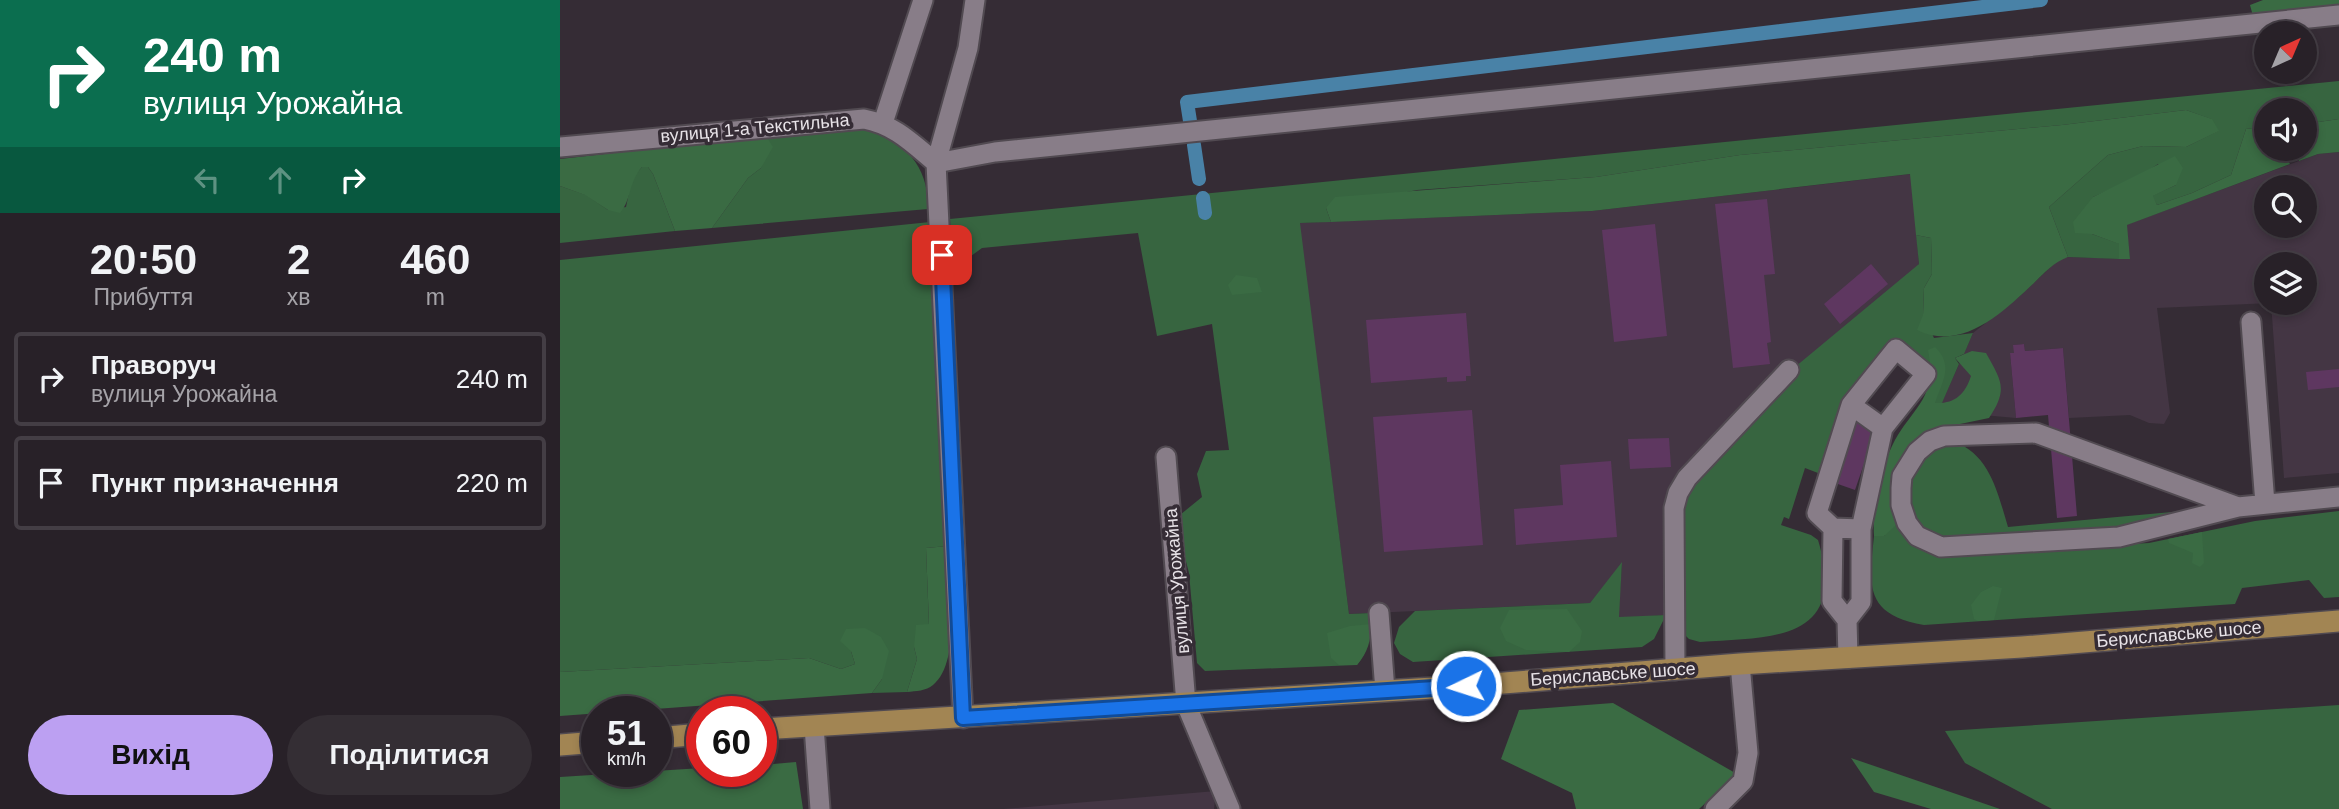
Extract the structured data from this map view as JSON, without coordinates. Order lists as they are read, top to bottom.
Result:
{
  "streets": {
    "main road": ["Бериславське шосе"],
    "street": ["вулиця 1-а Текстильна", "вулиця Урожайна"]
  },
  "crossings": [
    ["вулиця Урожайна", "Бериславське шосе"]
  ],
  "north": "top right",
  "page": {
    "turn": ["240 m", "вулиця Урожайна"],
    "eta": [
      "20:50",
      "Прибуття",
      "2",
      "хв",
      "460",
      "m"
    ],
    "list": [
      {
        "name": "Праворуч",
        "note": "вулиця Урожайна",
        "value": "240 m"
      },
      {
        "name": "Пункт призначення",
        "value": "220 m"
      }
    ],
    "speed": "51 km/h",
    "limit": "60",
    "buttons": ["Вихід", "Поділитися"]
  }
}
